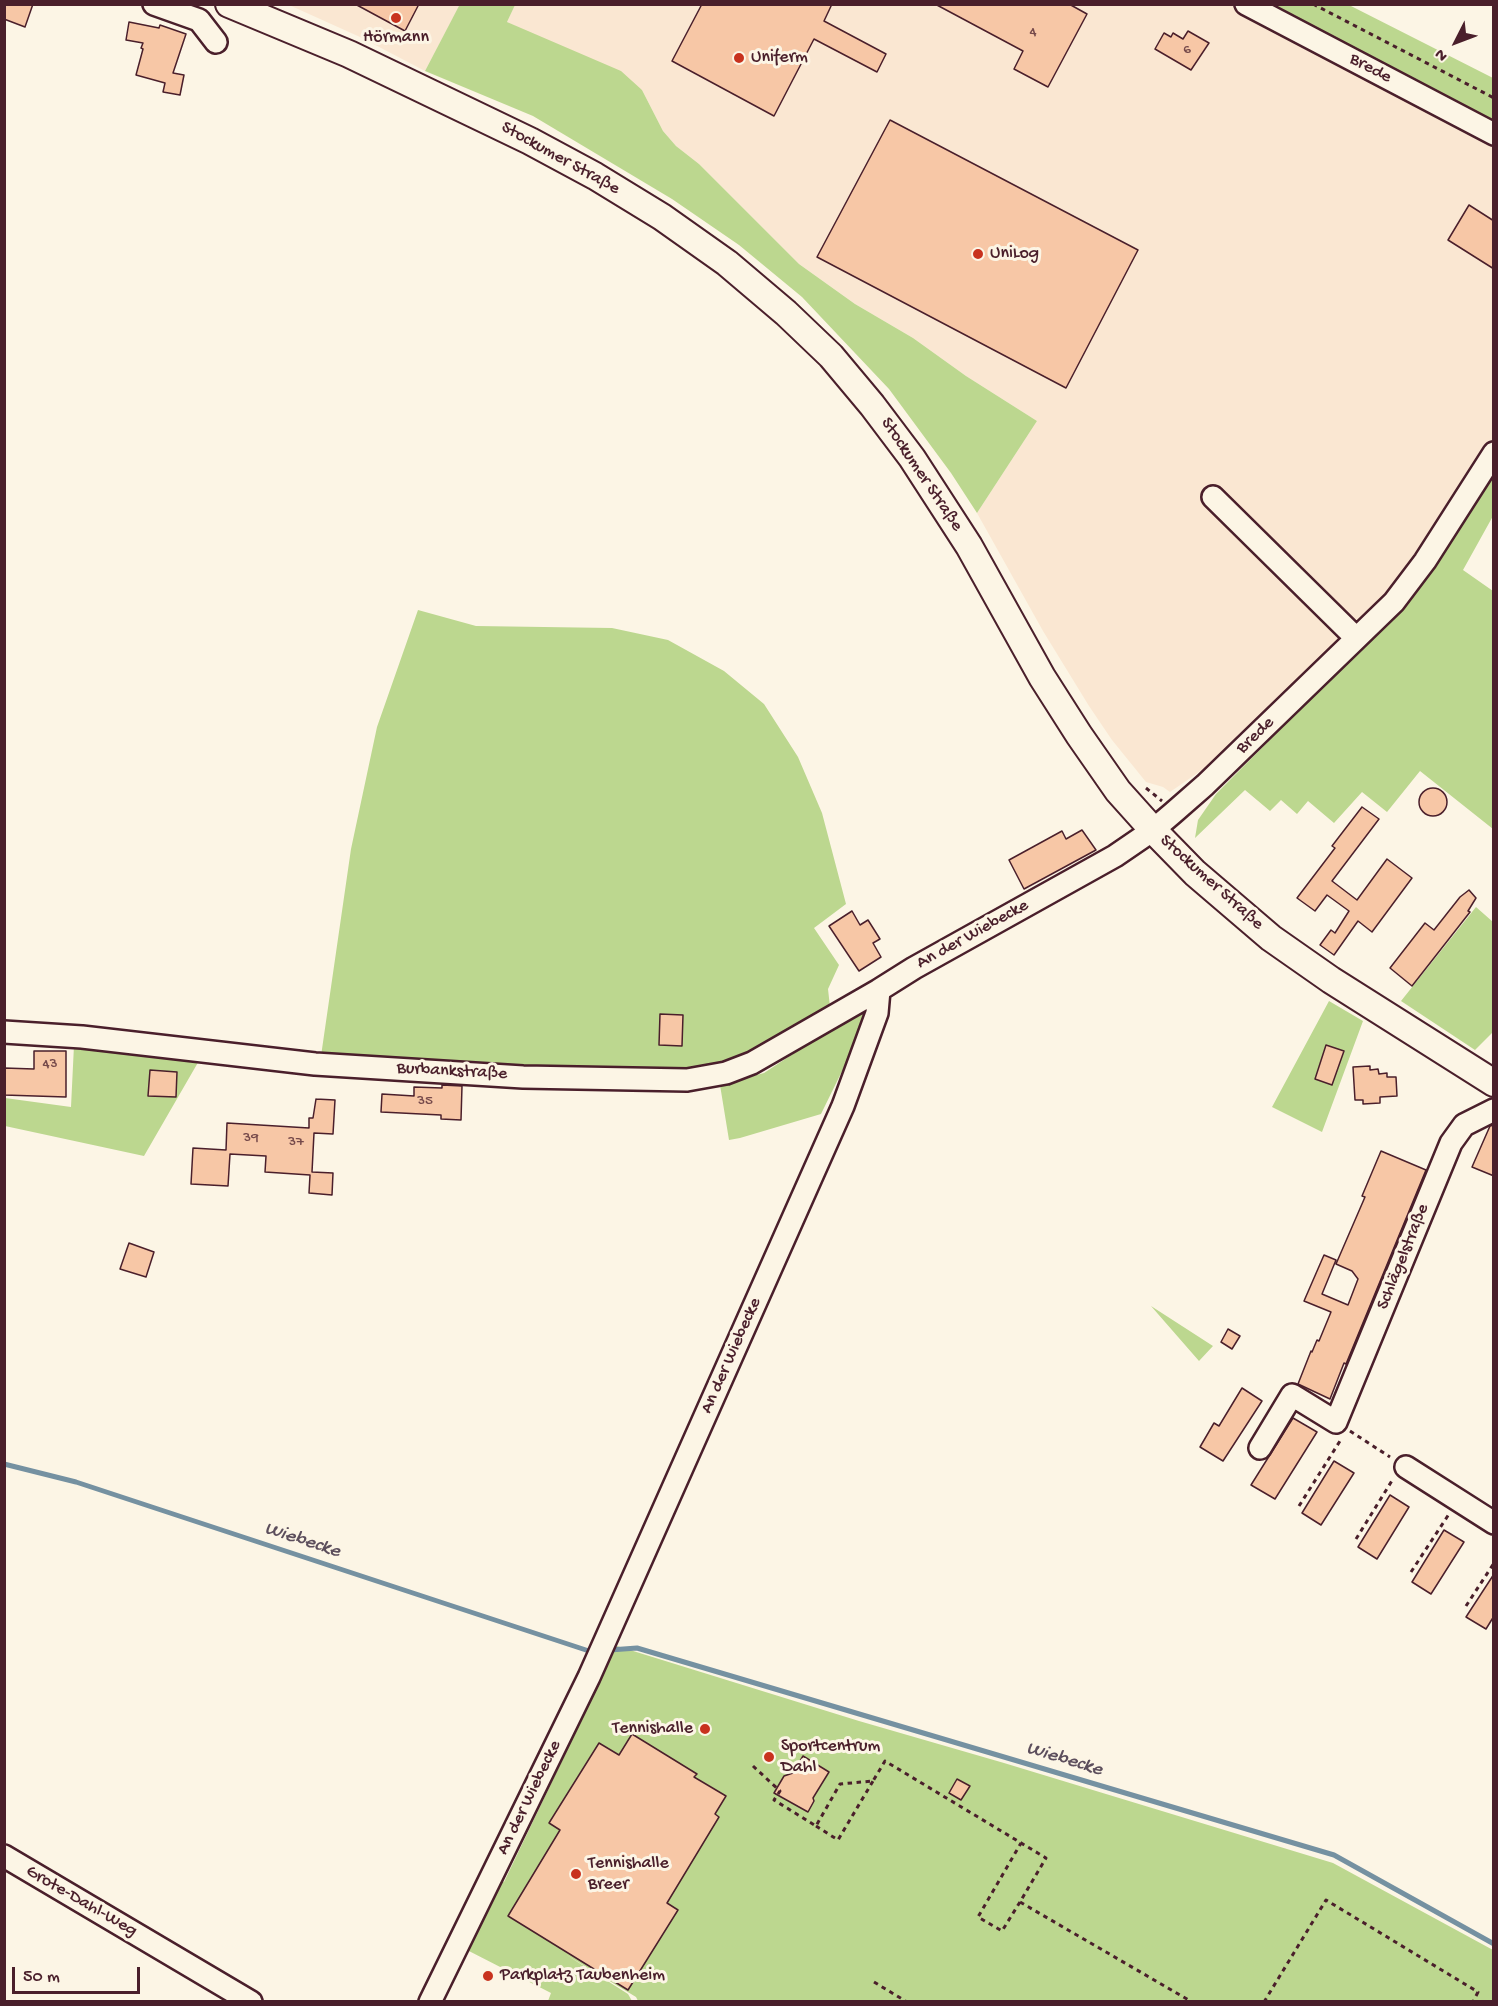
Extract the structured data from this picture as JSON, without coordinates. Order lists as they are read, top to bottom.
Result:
{
  "streets": {
    "main road": ["Stockumer Straße"],
    "street": [
      "Brede",
      "An der Wiebecke",
      "Burbankstraße",
      "Schlägelstraße",
      "Grote-Dahl-Weg"
    ]
  },
  "crossings": [
    ["Brede", "Stockumer Straße"],
    ["Brede", "An der Wiebecke"],
    ["Stockumer Straße", "An der Wiebecke"],
    ["An der Wiebecke", "Burbankstraße"]
  ],
  "water": ["Wiebecke"],
  "places": [
    "Hörmann",
    "Uniferm",
    "UniLog",
    "Tennishalle",
    "Sportcentrum Dahl",
    "Tennishalle Breer",
    "Parkplatz Taubenheim"
  ],
  "house_numbers": [
    "4",
    "6",
    "43",
    "35",
    "39",
    "37"
  ],
  "scale_bar": "50 m",
  "north": "bottom left"
}
